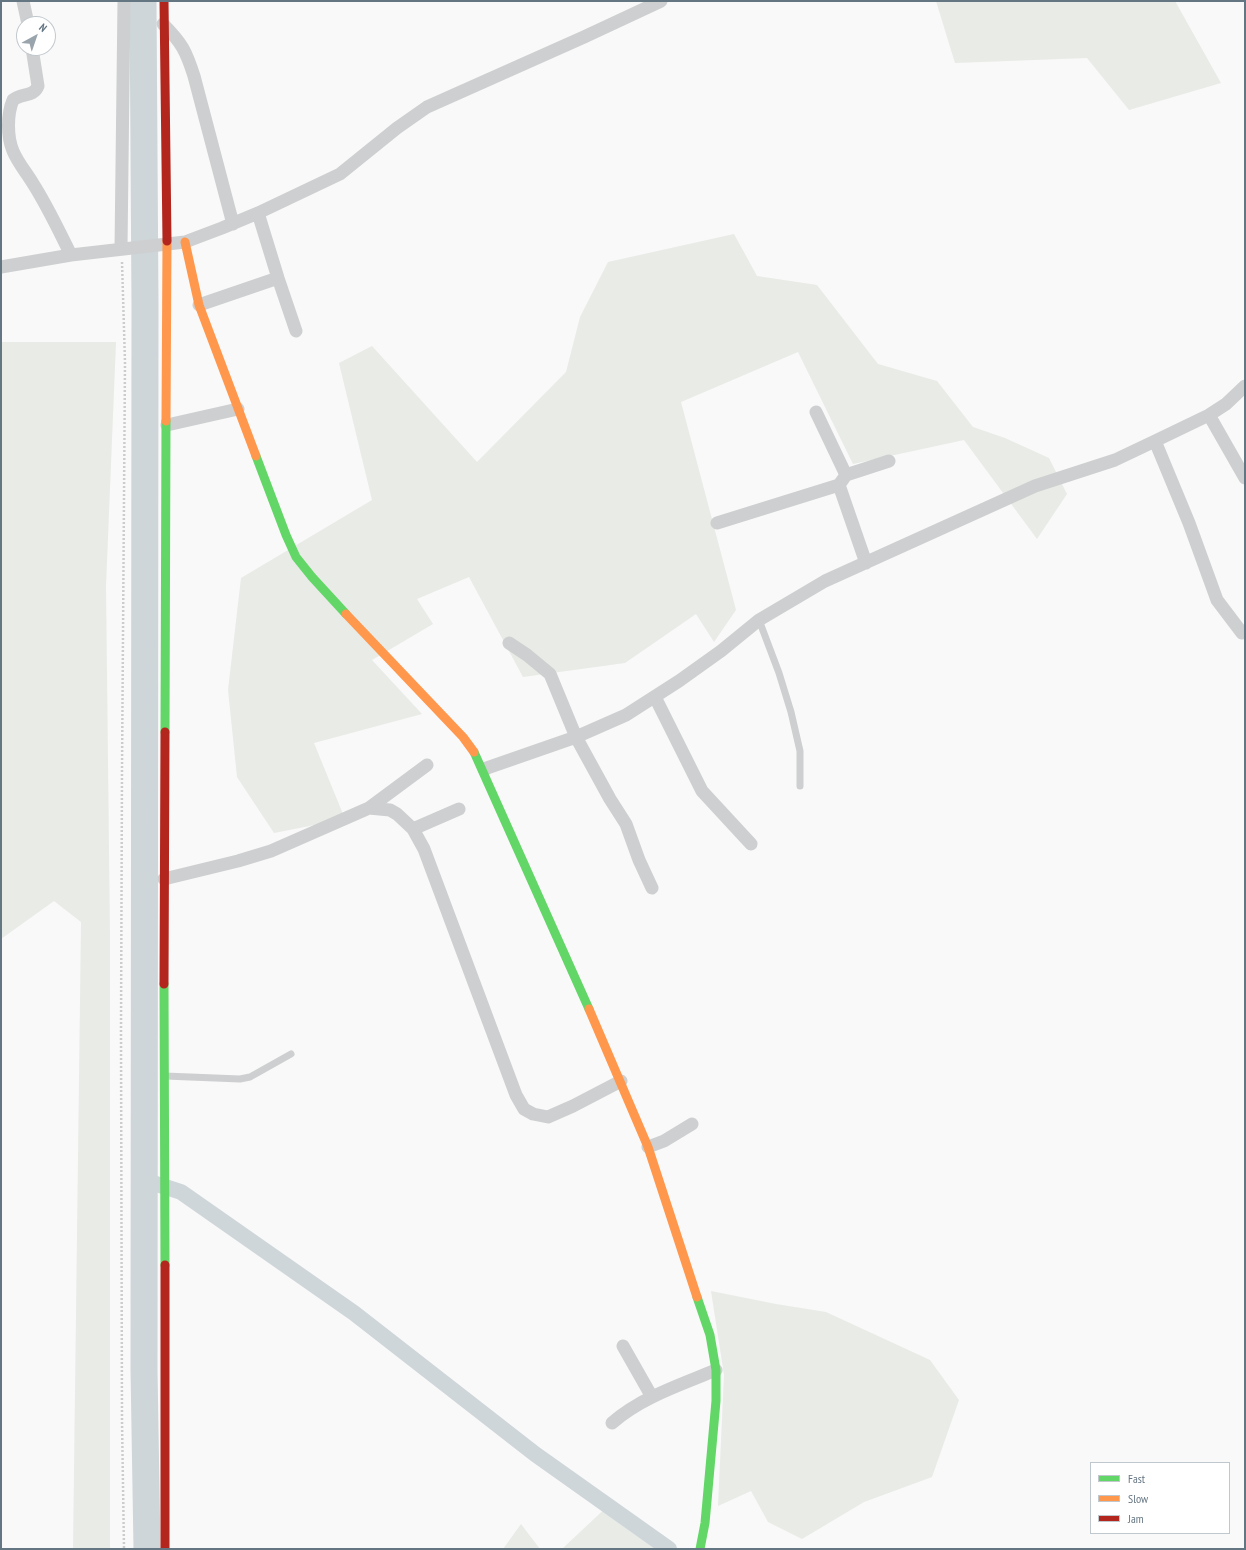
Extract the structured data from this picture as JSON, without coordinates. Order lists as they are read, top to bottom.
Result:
{
  "legend": ["Fast", "Slow", "Jam"],
  "north": "top right"
}
